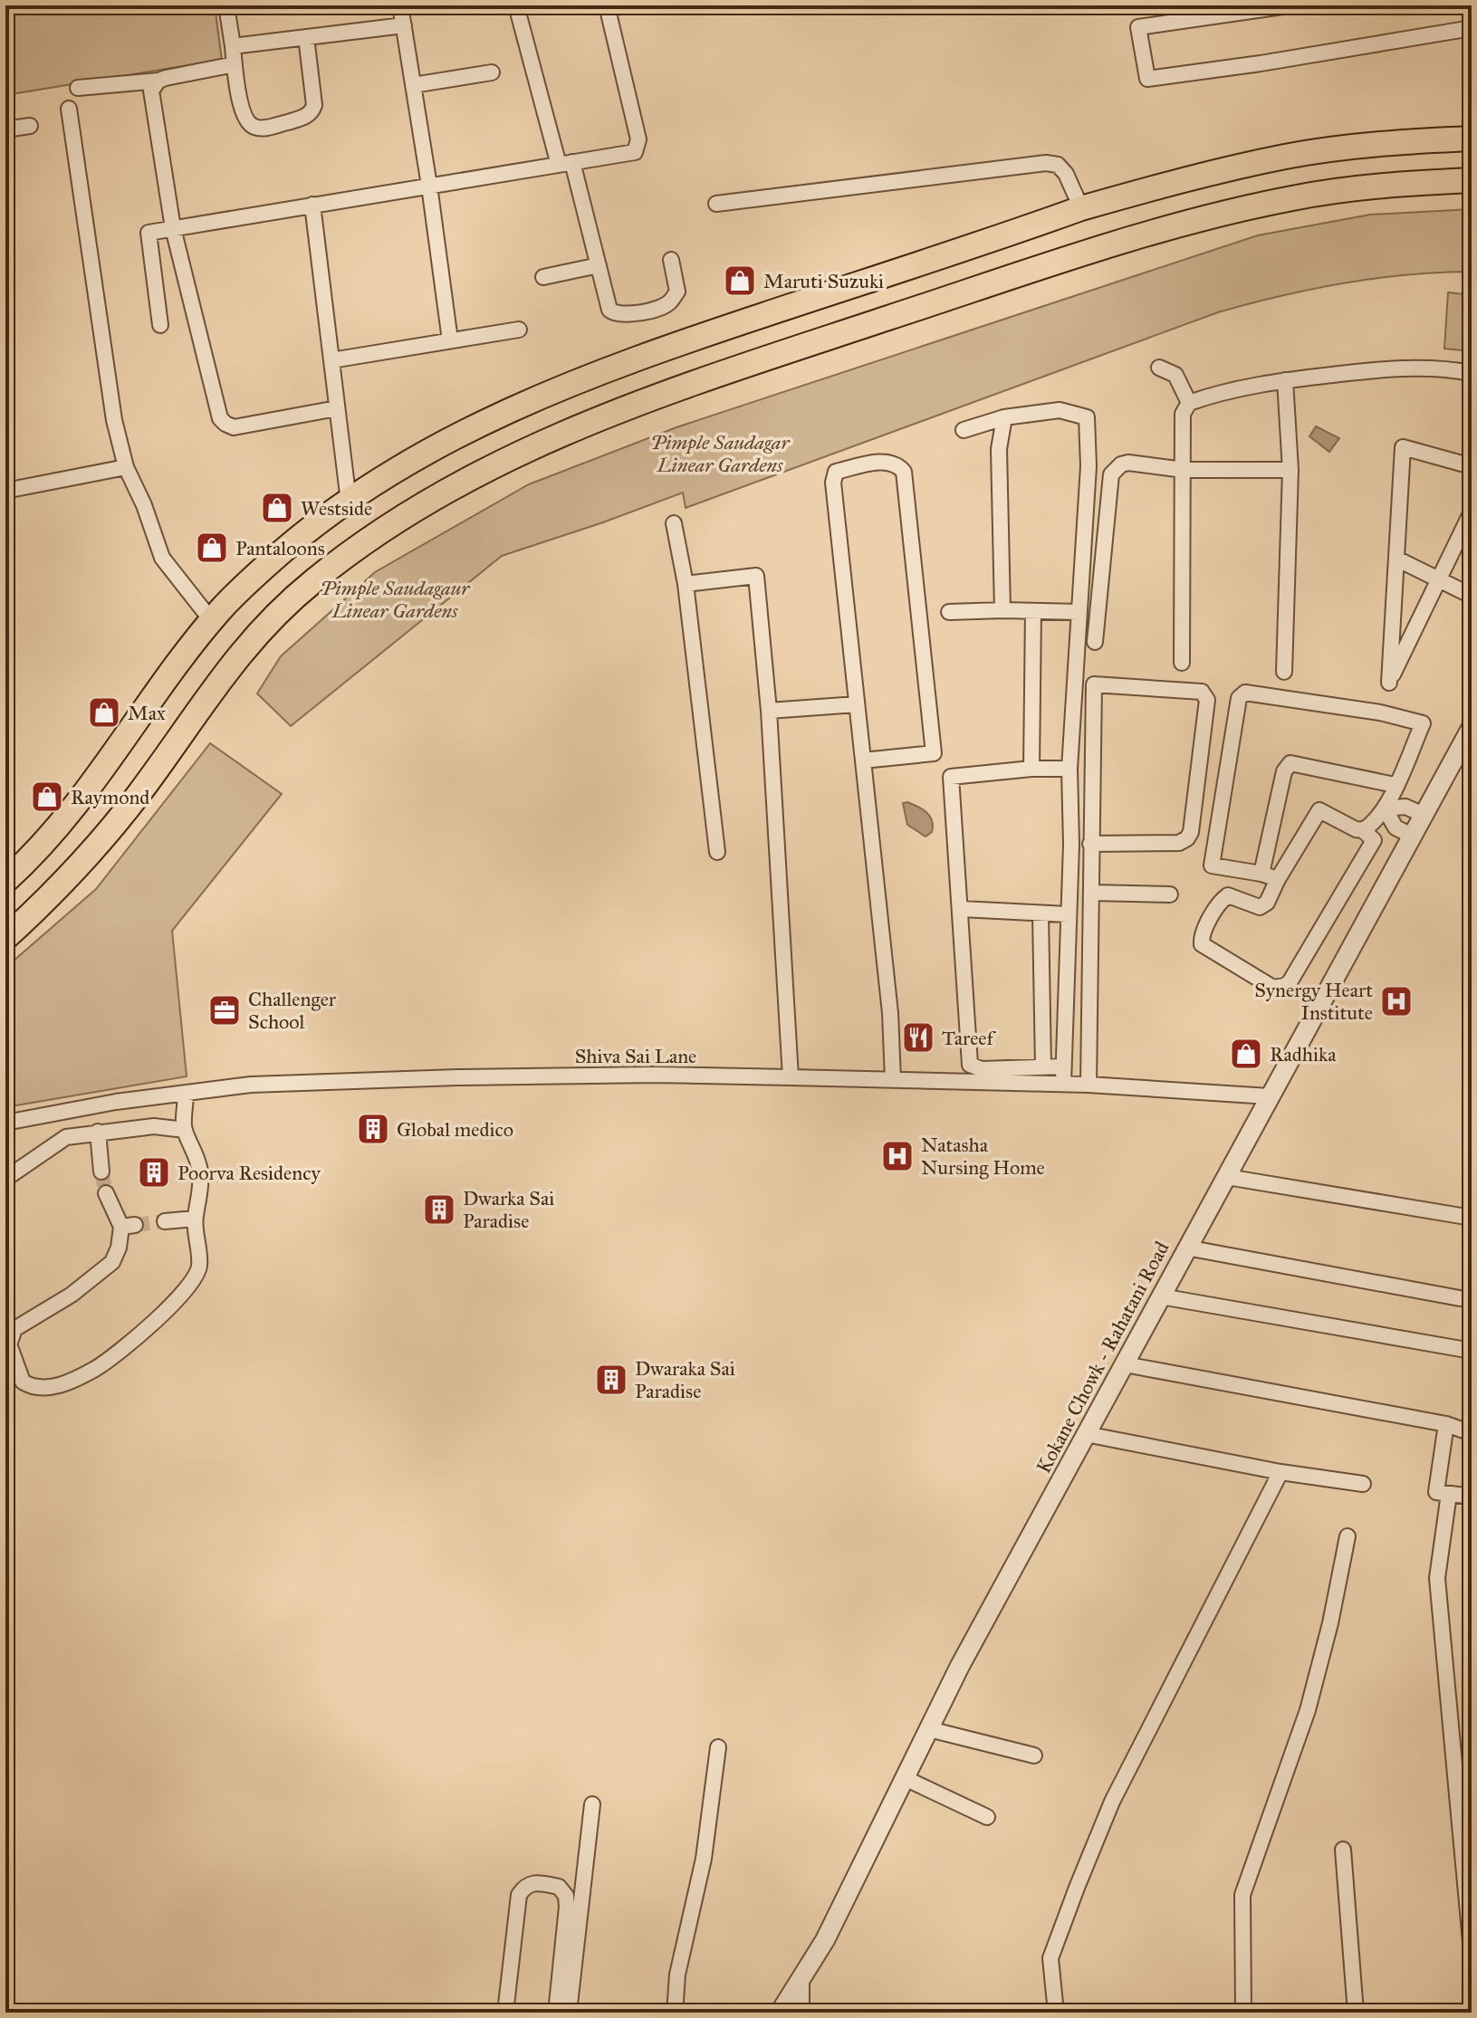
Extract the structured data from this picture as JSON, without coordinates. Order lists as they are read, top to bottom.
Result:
{
  "streets": {
    "street": ["Shiva Sai Lane", "Kokane Chowk - Rahatani Road"]
  },
  "crossings": [
    ["Shiva Sai Lane", "Kokane Chowk - Rahatani Road"]
  ],
  "parks": ["Pimple Saudagar Linear Gardens", "Pimple Saudagaur Linear Gardens"],
  "places": {
    "shop": [
      "Maruti Suzuki",
      "Westside",
      "Pantaloons",
      "Max",
      "Raymond",
      "Radhika"
    ],
    "hospital": ["Synergy Heart Institute", "Natasha Nursing Home"],
    "office": ["Challenger School"],
    "restaurant": ["Tareef"],
    "building": [
      "Global medico",
      "Poorva Residency",
      "Dwarka Sai Paradise",
      "Dwaraka Sai Paradise"
    ]
  }
}
